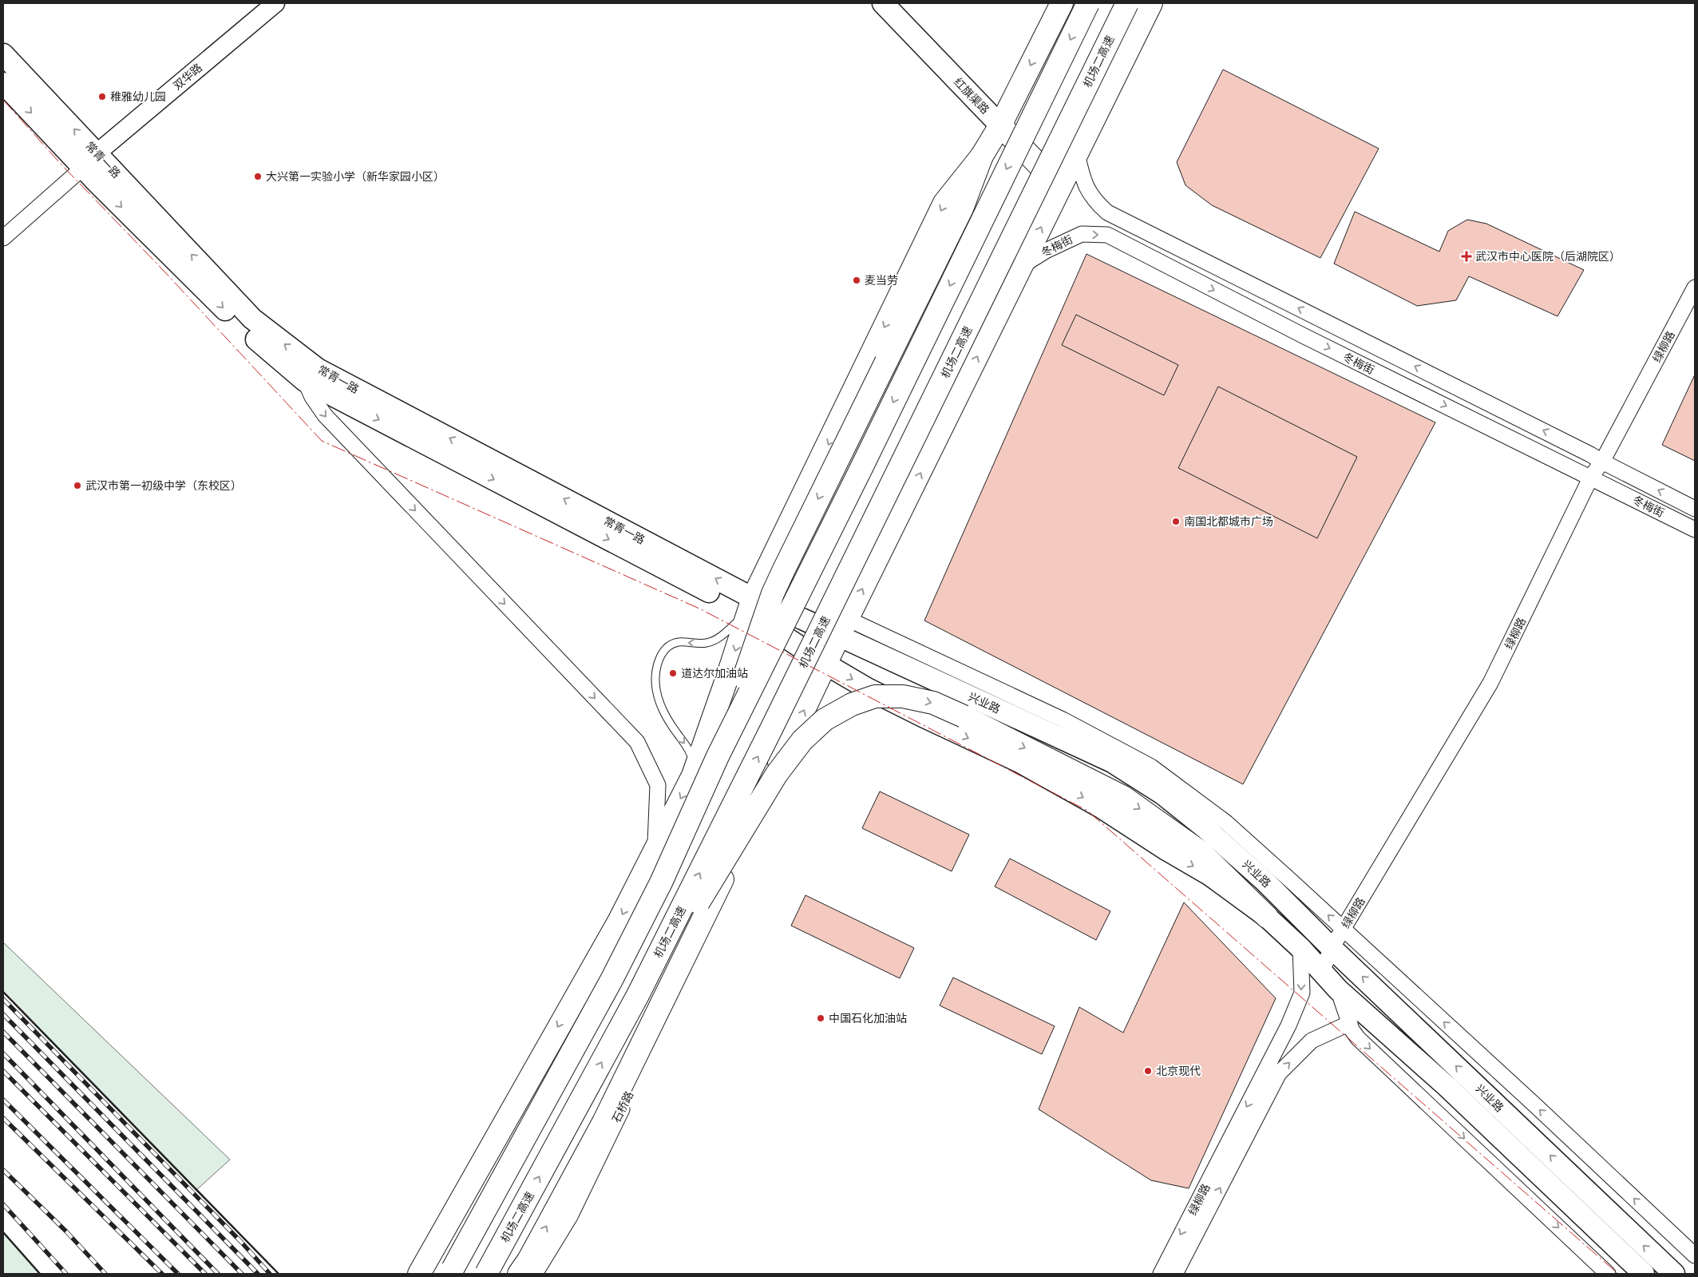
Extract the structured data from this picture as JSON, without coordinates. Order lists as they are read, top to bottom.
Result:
{
  "streets": {
    "main road": [
      "机场二高速",
      "红旗渠路",
      "常青一路",
      "兴业路"
    ],
    "street": [
      "双华路",
      "冬梅街",
      "绿柳路",
      "石桥路"
    ]
  },
  "crossings": [
    ["双华路", "常青一路"],
    ["常青一路", "兴业路"],
    ["冬梅街", "绿柳路"],
    ["绿柳路", "兴业路"]
  ],
  "places": {
    "other": [
      "稚雅幼儿园",
      "大兴第一实验小学（新华家园小区）",
      "麦当劳",
      "武汉市第一初级中学（东校区）",
      "南国北都城市广场",
      "道达尔加油站",
      "中国石化加油站",
      "北京现代"
    ],
    "health": ["武汉市中心医院（后湖院区）"]
  }
}
